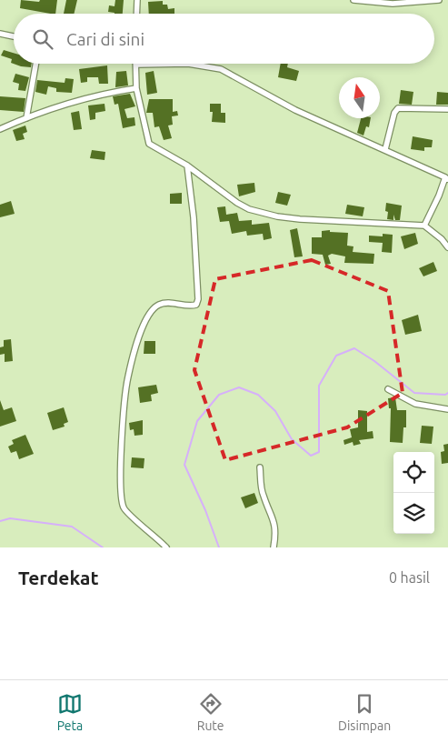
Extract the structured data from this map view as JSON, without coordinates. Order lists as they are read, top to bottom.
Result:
{
  "north": "top",
  "page": {
    "search": "Cari di sini",
    "heading": ["Terdekat", "0 hasil"],
    "nav": ["Peta", "Rute", "Disimpan"]
  }
}
